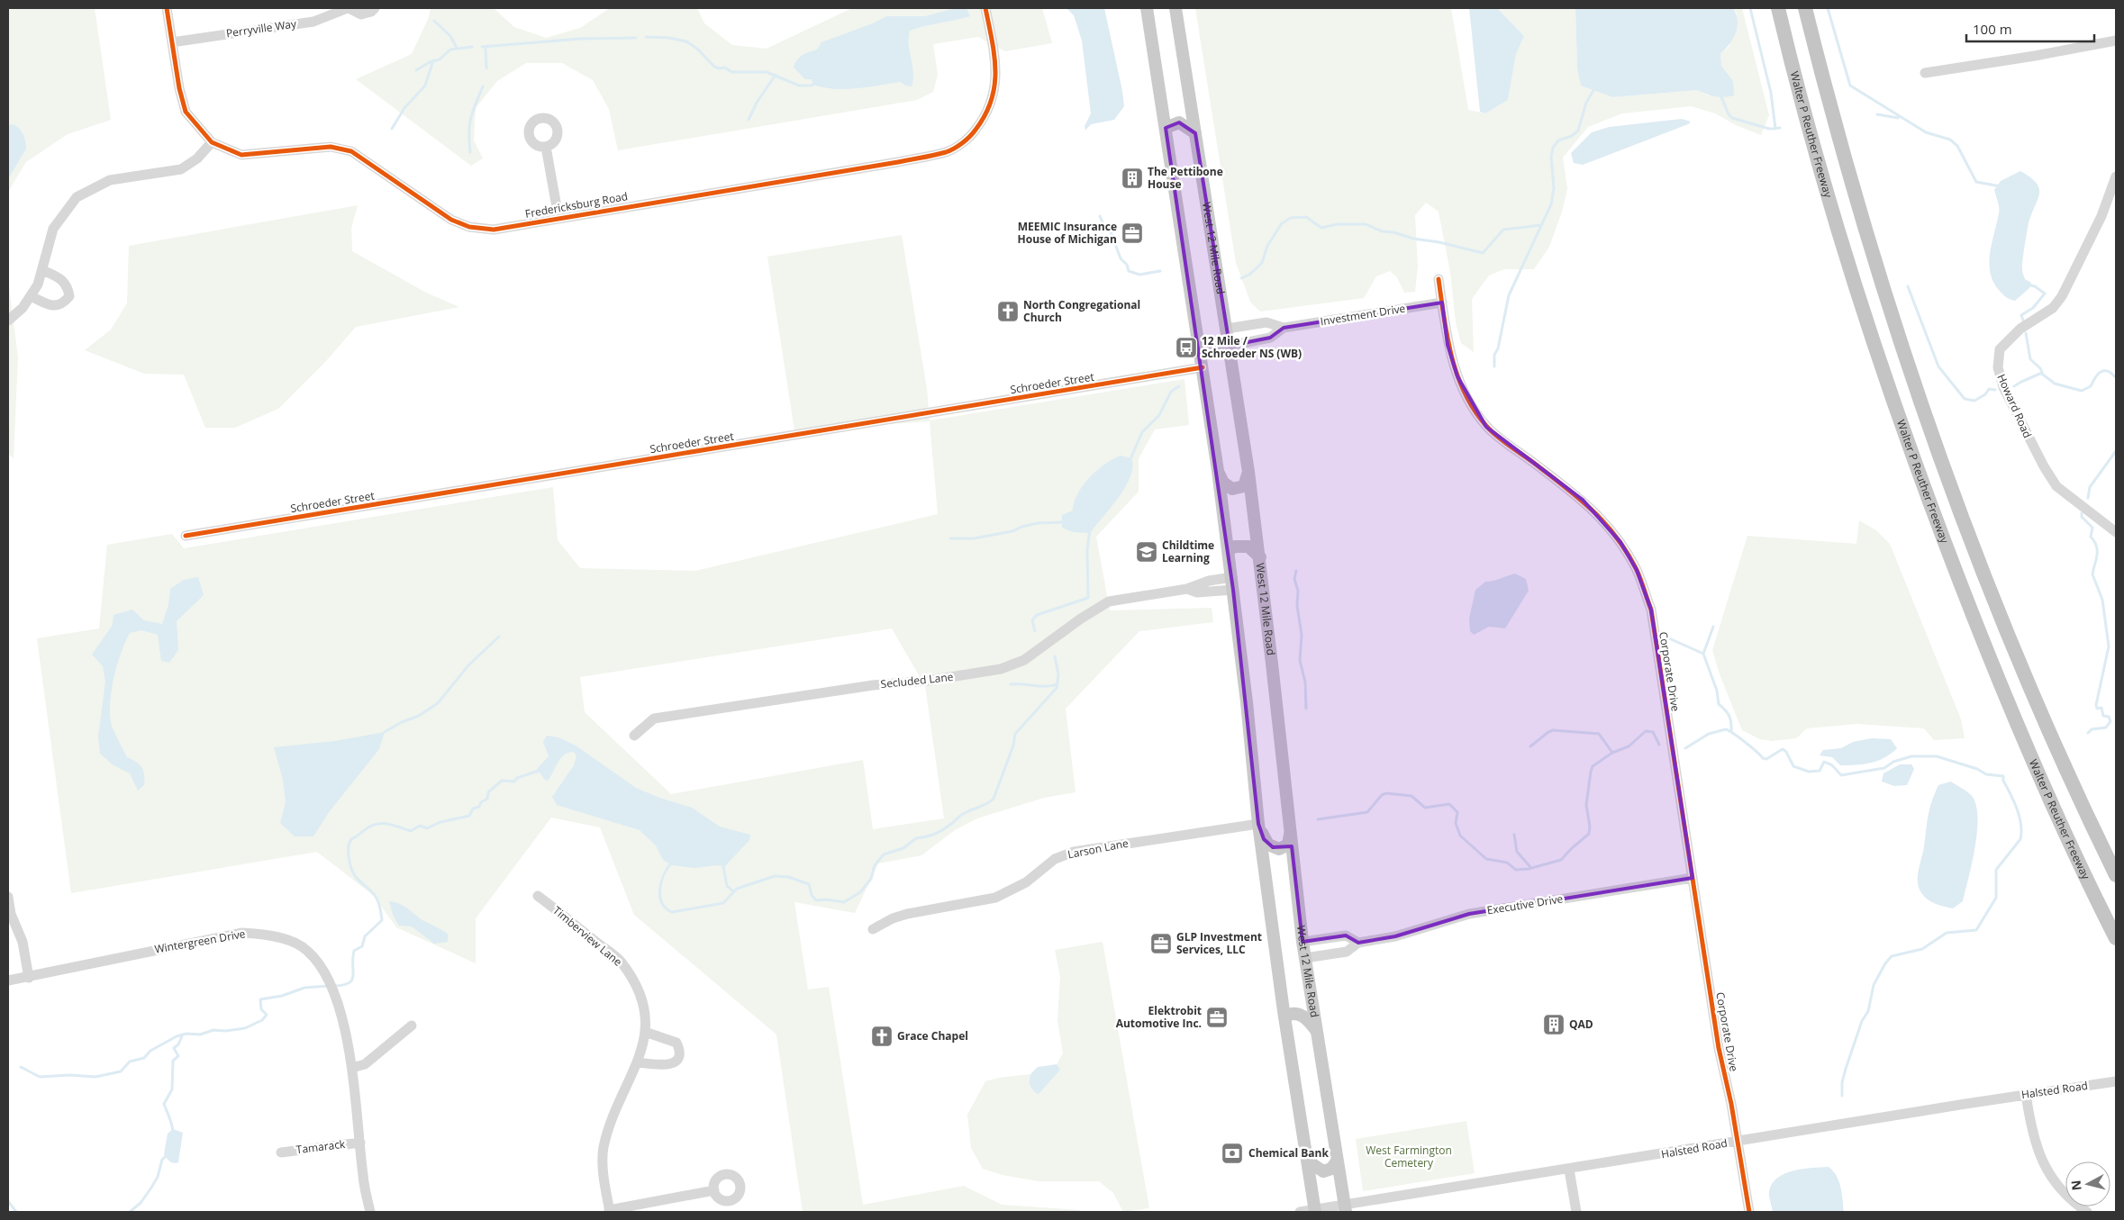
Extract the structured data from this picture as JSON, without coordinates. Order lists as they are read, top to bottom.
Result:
{
  "streets": {
    "highway": ["Walter P Reuther Freeway"],
    "main road": ["West 12 Mile Road"],
    "street": [
      "Perryville Way",
      "Fredericksburg Road",
      "Investment Drive",
      "Schroeder Street",
      "Howard Road",
      "Corporate Drive",
      "Secluded Lane",
      "Larson Lane",
      "Executive Drive",
      "Timberview Lane",
      "Wintergreen Drive",
      "Halsted Road",
      "Tamarack"
    ]
  },
  "crossings": [
    ["Perryville Way", "Fredericksburg Road"],
    ["West 12 Mile Road", "Investment Drive"],
    ["West 12 Mile Road", "Executive Drive"],
    ["West 12 Mile Road", "Halsted Road"],
    ["Investment Drive", "Corporate Drive"],
    ["Corporate Drive", "Executive Drive"],
    ["Corporate Drive", "Halsted Road"],
    ["Wintergreen Drive", "Tamarack"]
  ],
  "parks": ["West Farmington Cemetery"],
  "places": {
    "building": ["The Pettibone House", "QAD"],
    "office": ["MEEMIC Insurance House of Michigan", "GLP Investment Services, LLC", "Elektrobit Automotive Inc."],
    "church": ["North Congregational Church", "Grace Chapel"],
    "bus stop": ["12 Mile / Schroeder NS (WB)"],
    "school or university": ["Childtime Learning"],
    "bank": ["Chemical Bank"]
  },
  "scale_bar": "100 m",
  "north": "left"
}
